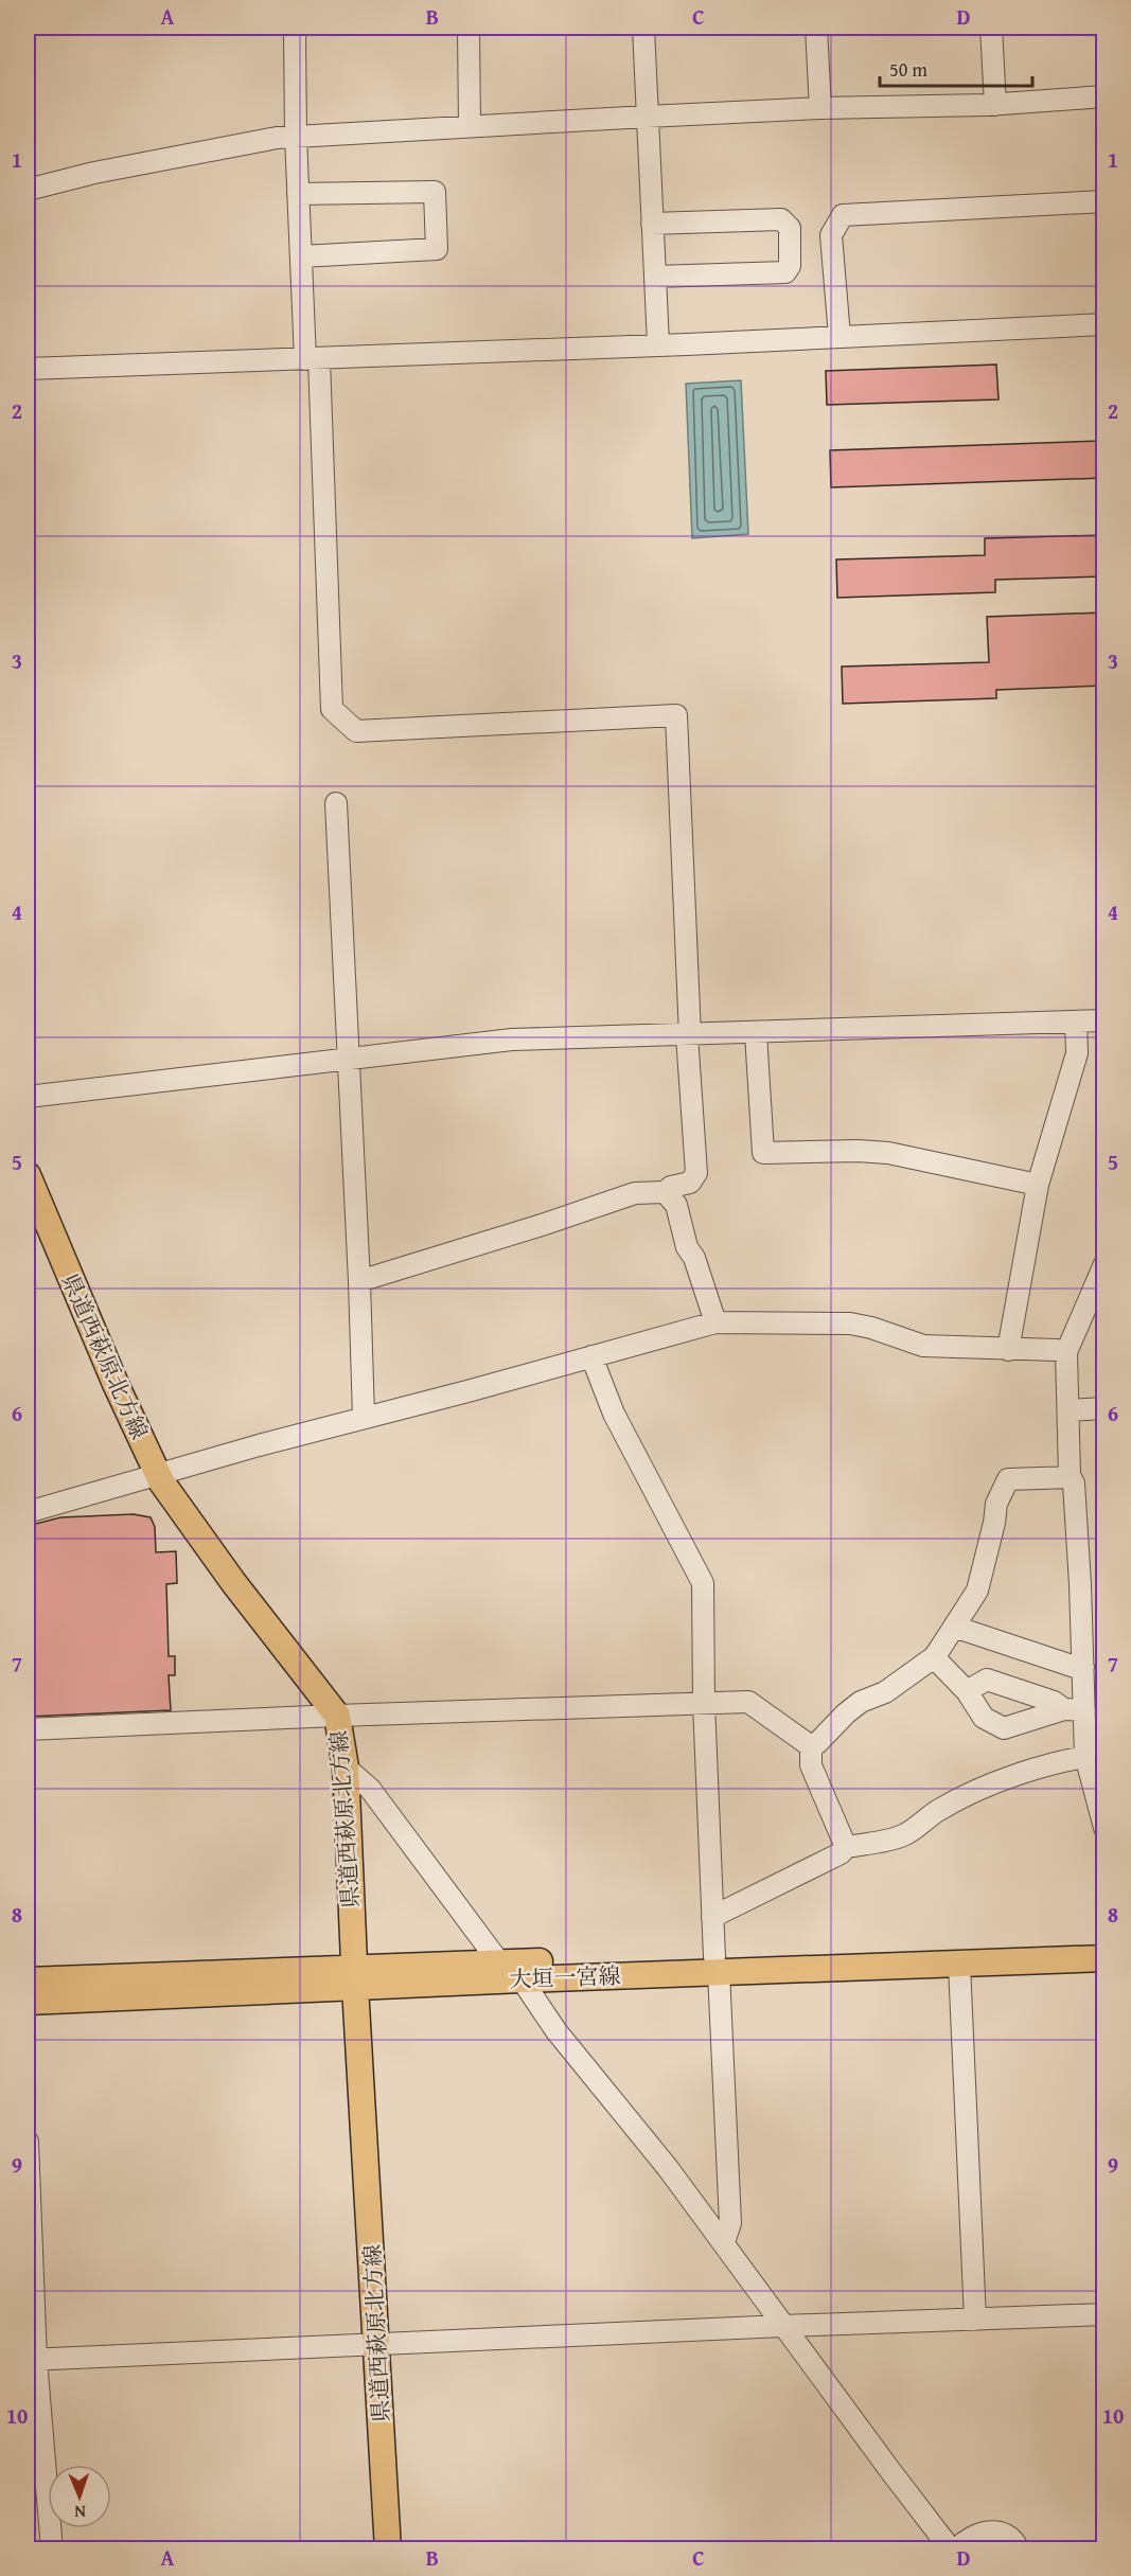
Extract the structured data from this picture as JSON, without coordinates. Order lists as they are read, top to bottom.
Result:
{
  "streets": {
    "main road": ["県道西萩原北方線", "大垣一宮線"]
  },
  "crossings": [
    ["県道西萩原北方線", "大垣一宮線"]
  ],
  "scale_bar": "50 m",
  "north": "bottom",
  "grid": {
    "columns": [
      "A",
      "B",
      "C",
      "D"
    ],
    "rows": [
      "1",
      "2",
      "3",
      "4",
      "5",
      "6",
      "7",
      "8",
      "9",
      "10"
    ]
  }
}
